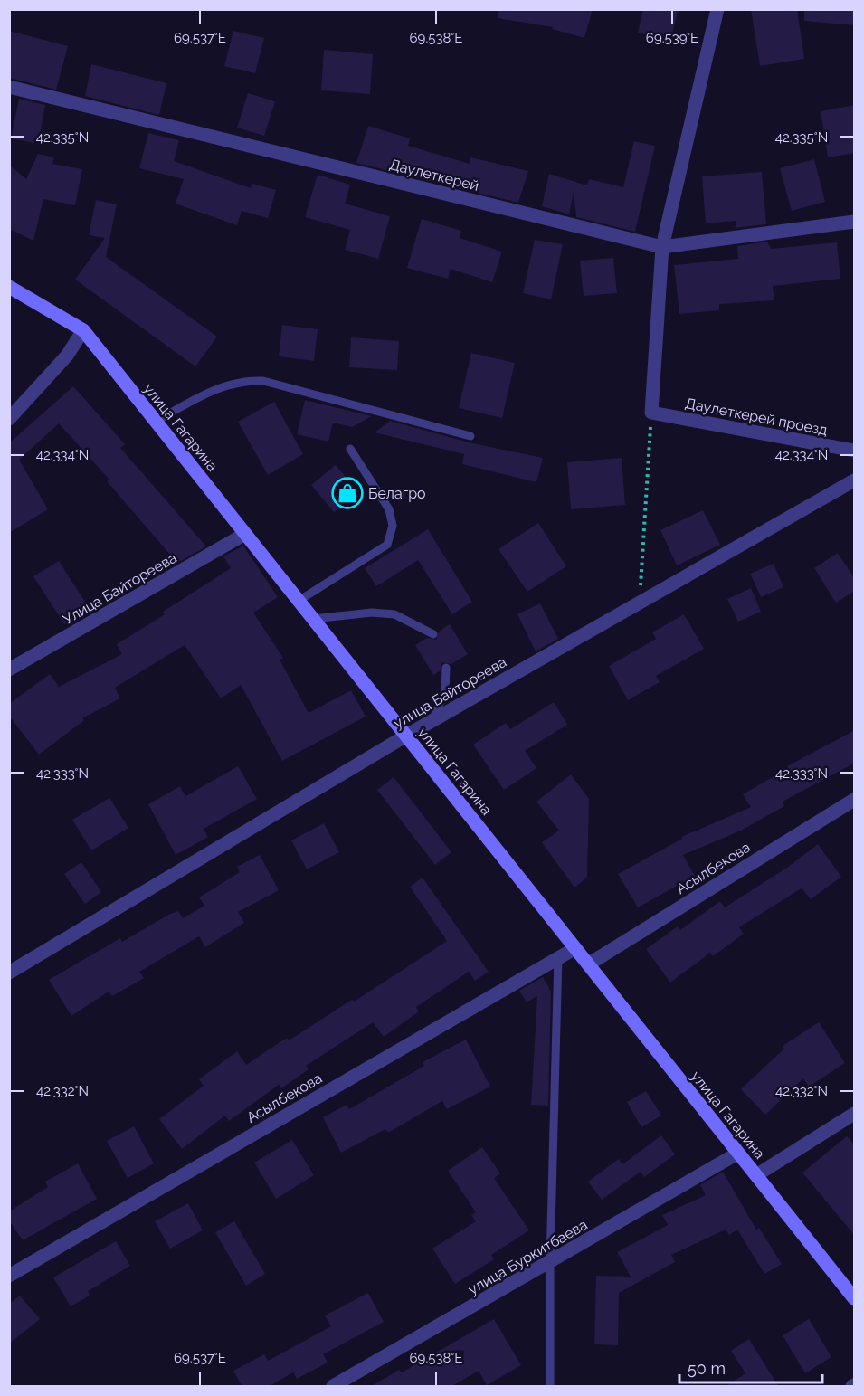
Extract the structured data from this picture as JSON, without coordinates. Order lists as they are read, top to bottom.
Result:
{
  "streets": {
    "main road": ["улица Гагарина"],
    "street": [
      "Даулеткерей",
      "Даулеткерей проезд",
      "Улица Байтореева",
      "улица Байтореева",
      "Асылбекова",
      "улица Буркитбаева"
    ]
  },
  "crossings": [
    ["улица Гагарина", "Улица Байтореева"],
    ["улица Гагарина", "улица Байтореева"],
    ["улица Гагарина", "Асылбекова"],
    ["улица Гагарина", "улица Буркитбаева"]
  ],
  "places": {
    "shop": ["Белагро"]
  },
  "scale_bar": "50 m",
  "coordinates": [
    "69.537°E",
    "69.538°E",
    "69.539°E",
    "42.335°N",
    "42.334°N",
    "42.333°N",
    "42.332°N"
  ]
}
